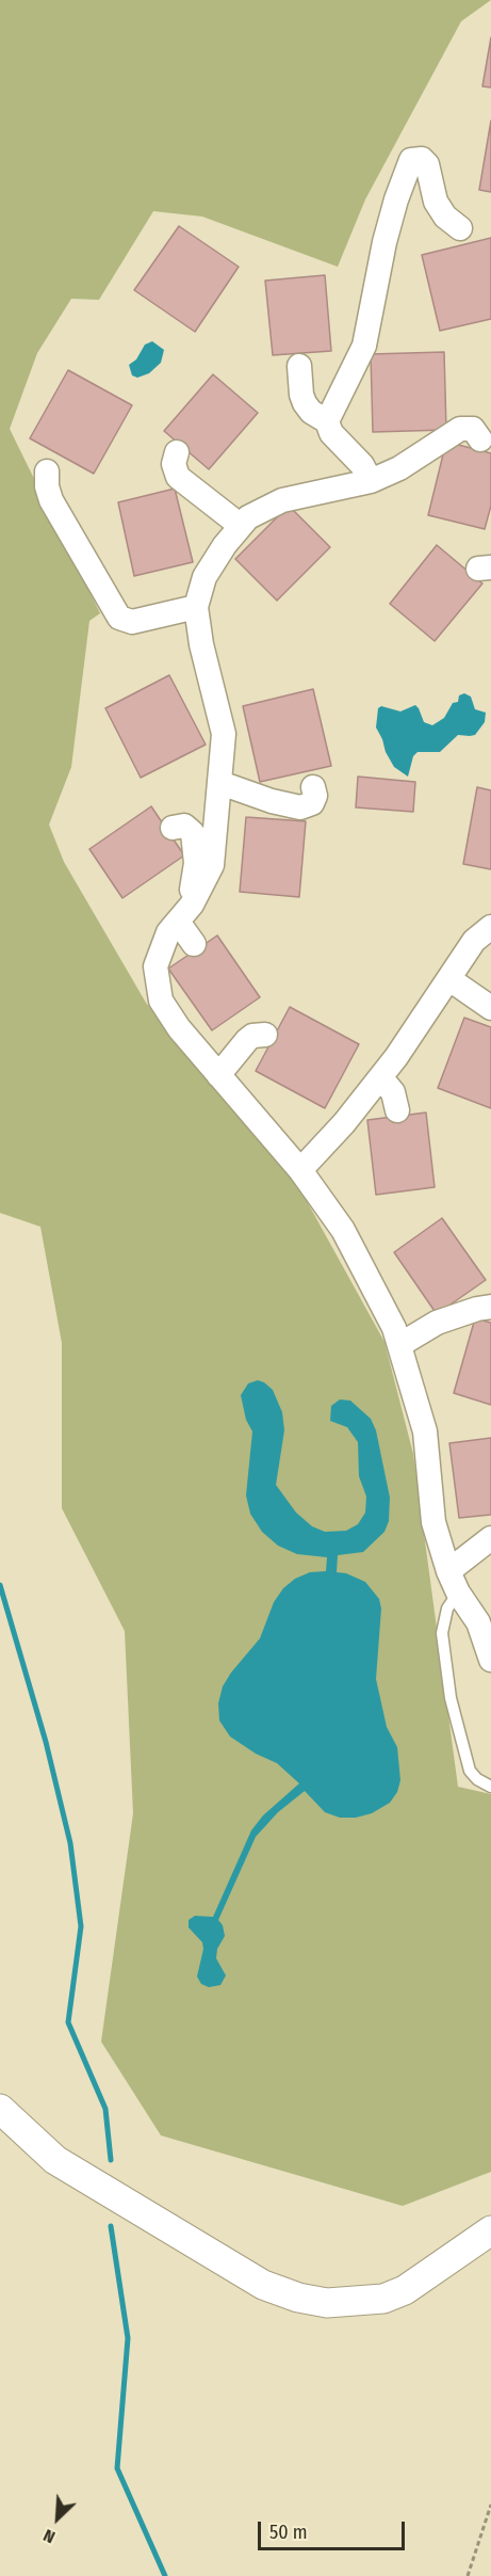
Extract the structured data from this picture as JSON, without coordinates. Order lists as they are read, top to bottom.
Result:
{
  "scale_bar": "50 m",
  "north": "bottom left"
}
